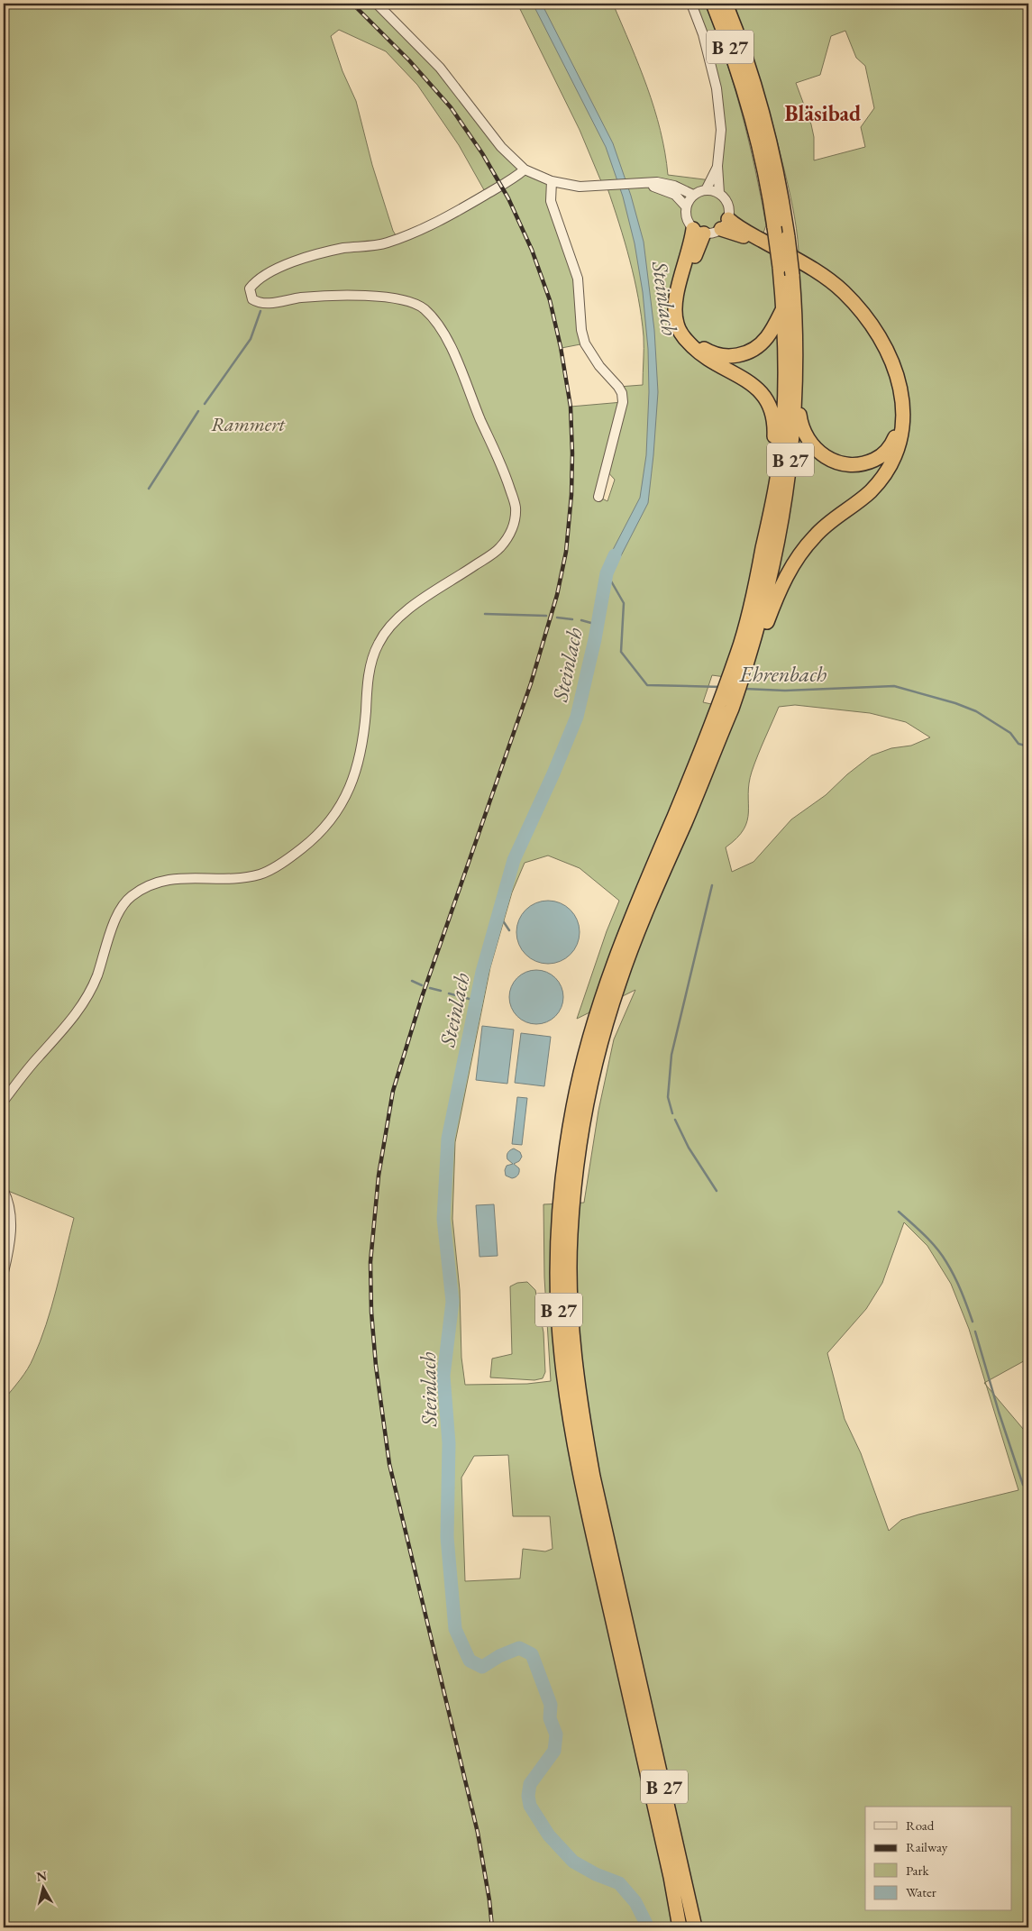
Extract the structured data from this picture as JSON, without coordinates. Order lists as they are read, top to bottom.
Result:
{
  "streets": {
    "highway": ["B 27"]
  },
  "districts": ["Bläsibad"],
  "water": ["Steinlach", "Ehrenbach"],
  "parks": ["Rammert"],
  "legend": [
    "Road",
    "Railway",
    "Park",
    "Water"
  ],
  "north": "top"
}
